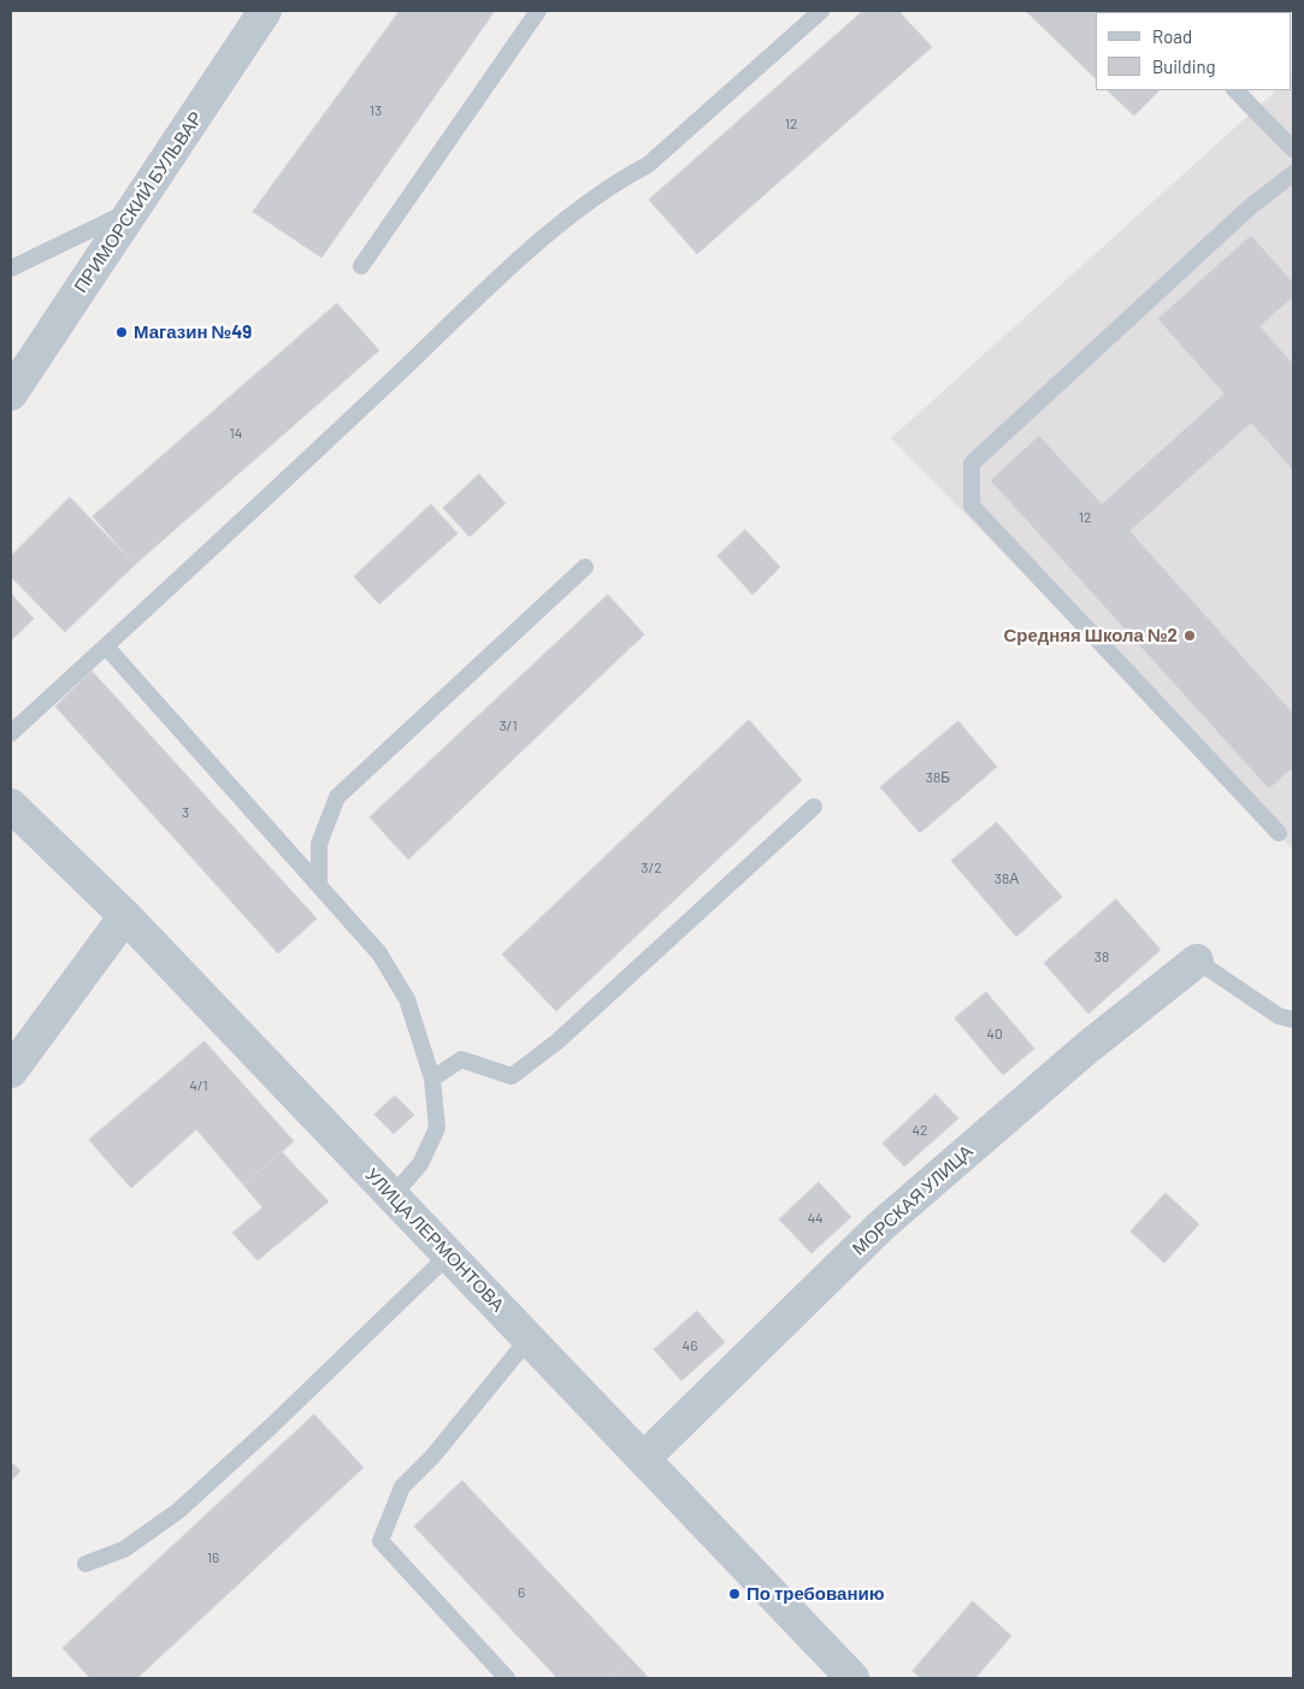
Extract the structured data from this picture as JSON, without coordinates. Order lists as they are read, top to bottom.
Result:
{
  "streets": {
    "street": ["ПРИМОРСКИЙ БУЛЬВАР", "МОРСКАЯ УЛИЦА", "УЛИЦА ЛЕРМОНТОВА"]
  },
  "crossings": [
    ["МОРСКАЯ УЛИЦА", "УЛИЦА ЛЕРМОНТОВА"]
  ],
  "places": ["Магазин №49", "Средняя Школа №2", "По требованию"],
  "house_numbers": [
    "13",
    "12",
    "14",
    "12",
    "3/1",
    "38Б",
    "3",
    "3/2",
    "38А",
    "38",
    "40",
    "4/1",
    "42",
    "44",
    "46",
    "16",
    "6"
  ],
  "legend": ["Road", "Building"]
}
